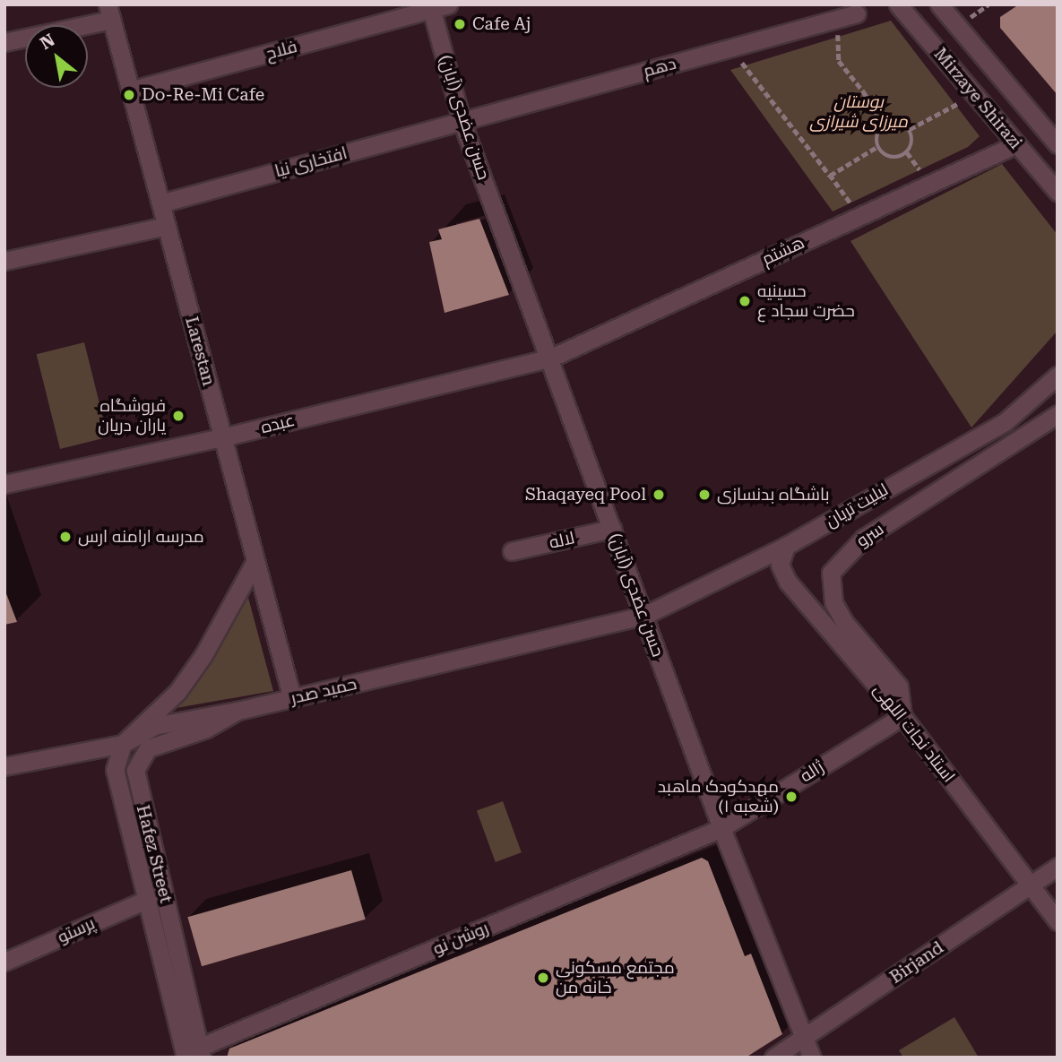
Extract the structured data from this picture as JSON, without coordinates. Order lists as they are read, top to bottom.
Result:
{
  "streets": {
    "street": [
      "فلاح",
      "دهم",
      "Mirzaye Shirazi",
      "حسن عضدی (آبان)",
      "افتخاری نیا",
      "هشتم",
      "Larestan",
      "عبده",
      "لیلیت تریان",
      "سرو",
      "لاله",
      "حمید صدر",
      "استاد نجات اللهی",
      "ژاله",
      "Hafez Street",
      "پرستو",
      "روشن نو",
      "Birjand"
    ]
  },
  "crossings": [
    ["فلاح", "حسن عضدی (آبان)"],
    ["فلاح", "Larestan"],
    ["دهم", "حسن عضدی (آبان)"],
    ["دهم", "افتخاری نیا"],
    ["Mirzaye Shirazi", "هشتم"],
    ["حسن عضدی (آبان)", "افتخاری نیا"],
    ["حسن عضدی (آبان)", "هشتم"],
    ["حسن عضدی (آبان)", "عبده"],
    ["حسن عضدی (آبان)", "لیلیت تریان"],
    ["حسن عضدی (آبان)", "لاله"],
    ["حسن عضدی (آبان)", "حمید صدر"],
    ["حسن عضدی (آبان)", "ژاله"],
    ["حسن عضدی (آبان)", "روشن نو"],
    ["حسن عضدی (آبان)", "Birjand"],
    ["افتخاری نیا", "Larestan"],
    ["هشتم", "عبده"],
    ["Larestan", "عبده"],
    ["Larestan", "حمید صدر"],
    ["لیلیت تریان", "حمید صدر"],
    ["لیلیت تریان", "استاد نجات اللهی"],
    ["سرو", "استاد نجات اللهی"],
    ["سرو", "ژاله"],
    ["حمید صدر", "Hafez Street"],
    ["استاد نجات اللهی", "ژاله"],
    ["استاد نجات اللهی", "Birjand"],
    ["ژاله", "روشن نو"],
    ["Hafez Street", "پرستو"],
    ["Hafez Street", "روشن نو"]
  ],
  "parks": ["بوستان میرزای شیرازی"],
  "places": [
    "Cafe Aj",
    "Do-Re-Mi Cafe",
    "حسینیه حضرت سجاد ع",
    "فروشگاه یاران دریان",
    "Shaqayeq Pool",
    "باشگاه بدنسازی",
    "مدرسه ارامنه ارس",
    "مهدکودک ماهبد (شعبه ۱)",
    "مجتمع مسکونی خانه من"
  ],
  "north": "top left"
}
